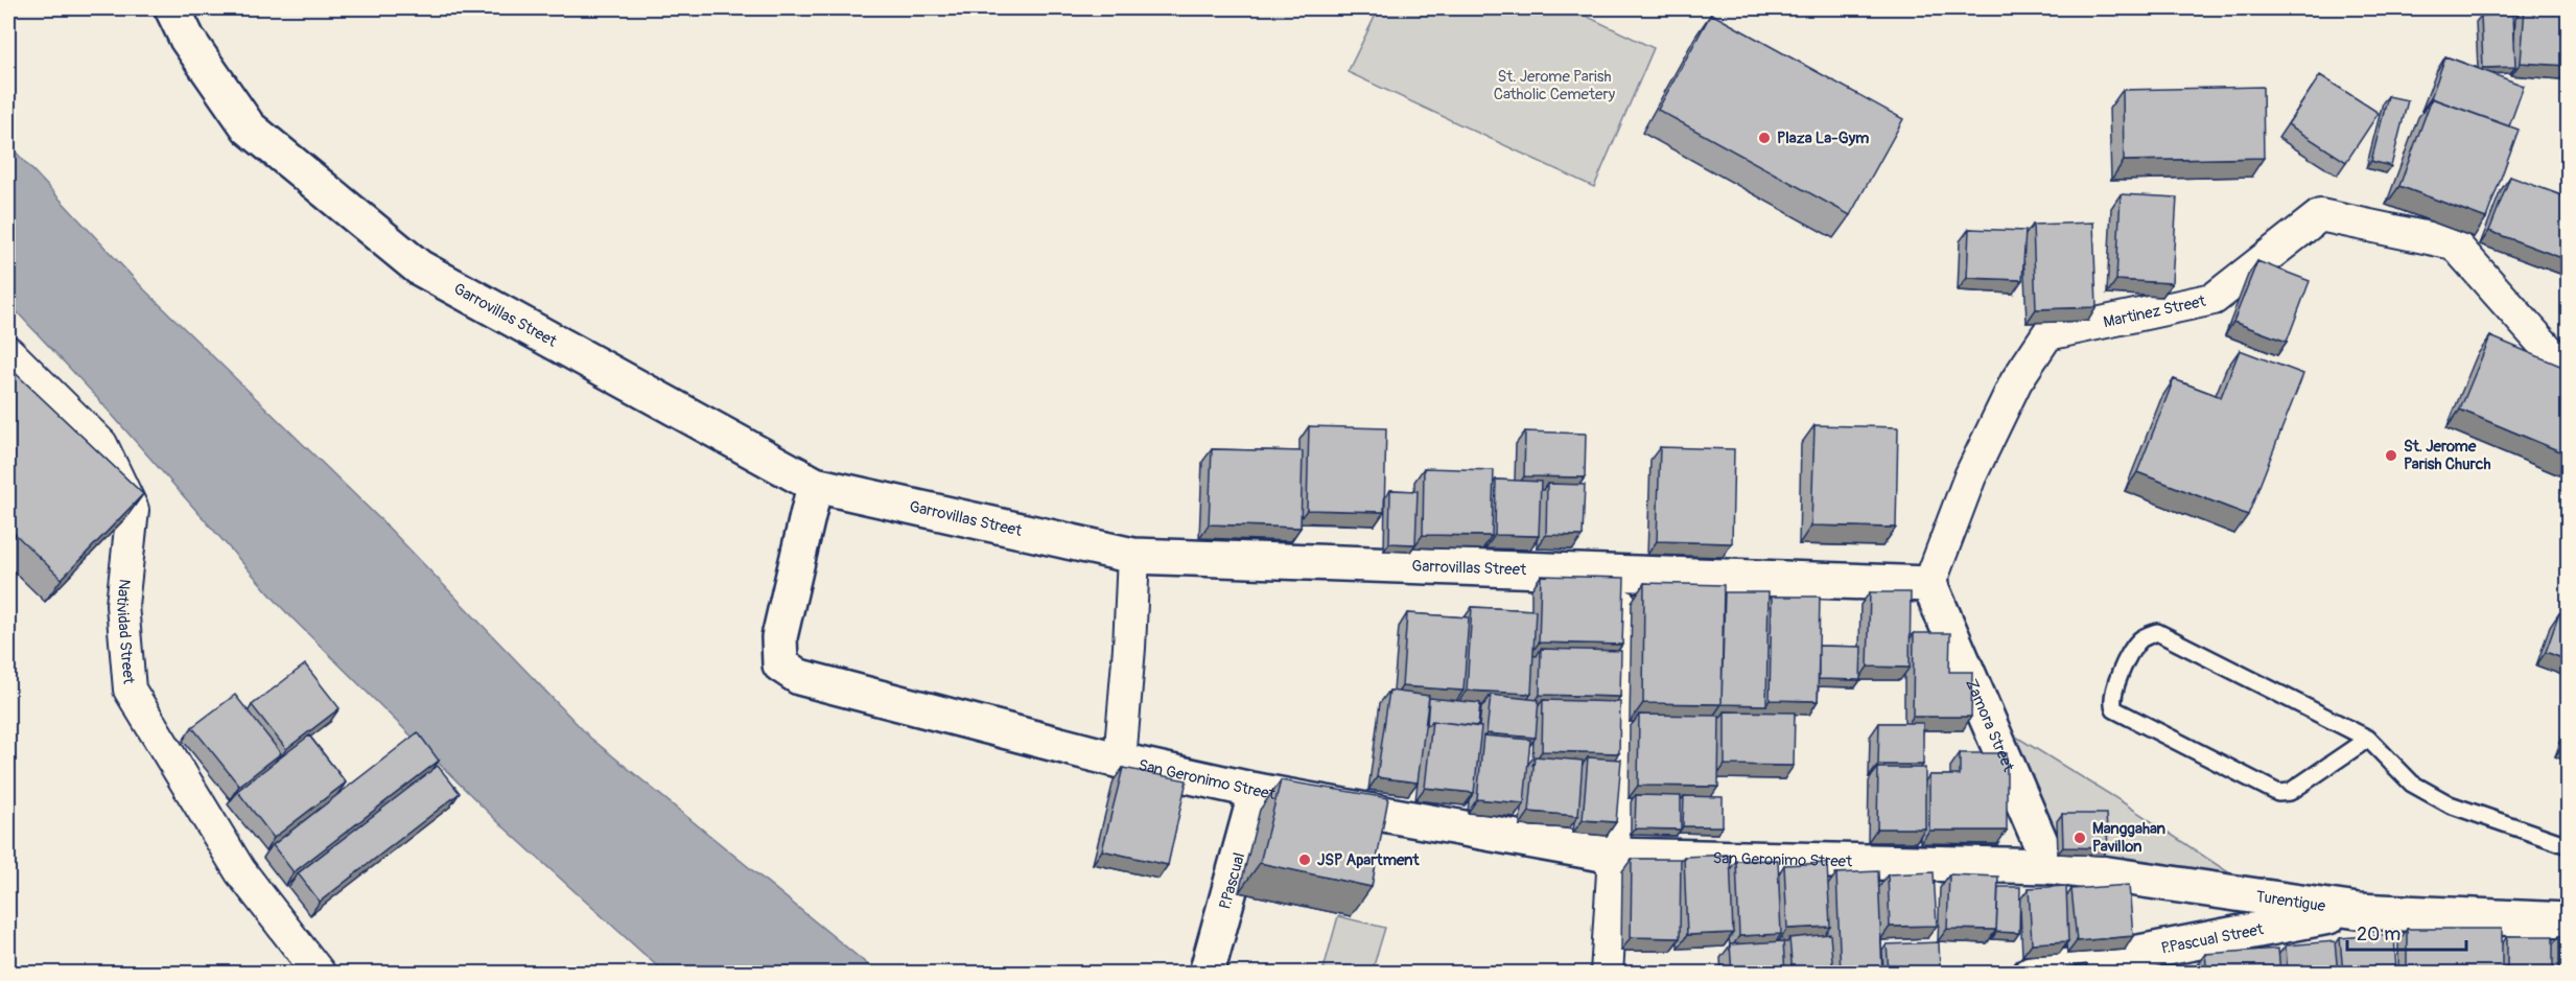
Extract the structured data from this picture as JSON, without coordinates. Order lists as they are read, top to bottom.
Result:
{
  "streets": {
    "street": [
      "Martinez Street",
      "Garrovillas Street",
      "Natividad Street",
      "Zamora Street",
      "San Geronimo Street",
      "P.Pascual",
      "Turentigue",
      "P.Pascual Street"
    ]
  },
  "crossings": [
    ["Martinez Street", "Garrovillas Street"],
    ["Martinez Street", "Zamora Street"],
    ["Garrovillas Street", "Zamora Street"],
    ["Garrovillas Street", "San Geronimo Street"],
    ["Zamora Street", "San Geronimo Street"],
    ["Zamora Street", "Turentigue"],
    ["San Geronimo Street", "P.Pascual"],
    ["San Geronimo Street", "Turentigue"],
    ["Turentigue", "P.Pascual Street"]
  ],
  "parks": ["St. Jerome Parish Catholic Cemetery"],
  "places": [
    "Plaza La-Gym",
    "St. Jerome Parish Church",
    "Manggahan Pavillon",
    "JSP Apartment"
  ],
  "scale_bar": "20 m"
}
